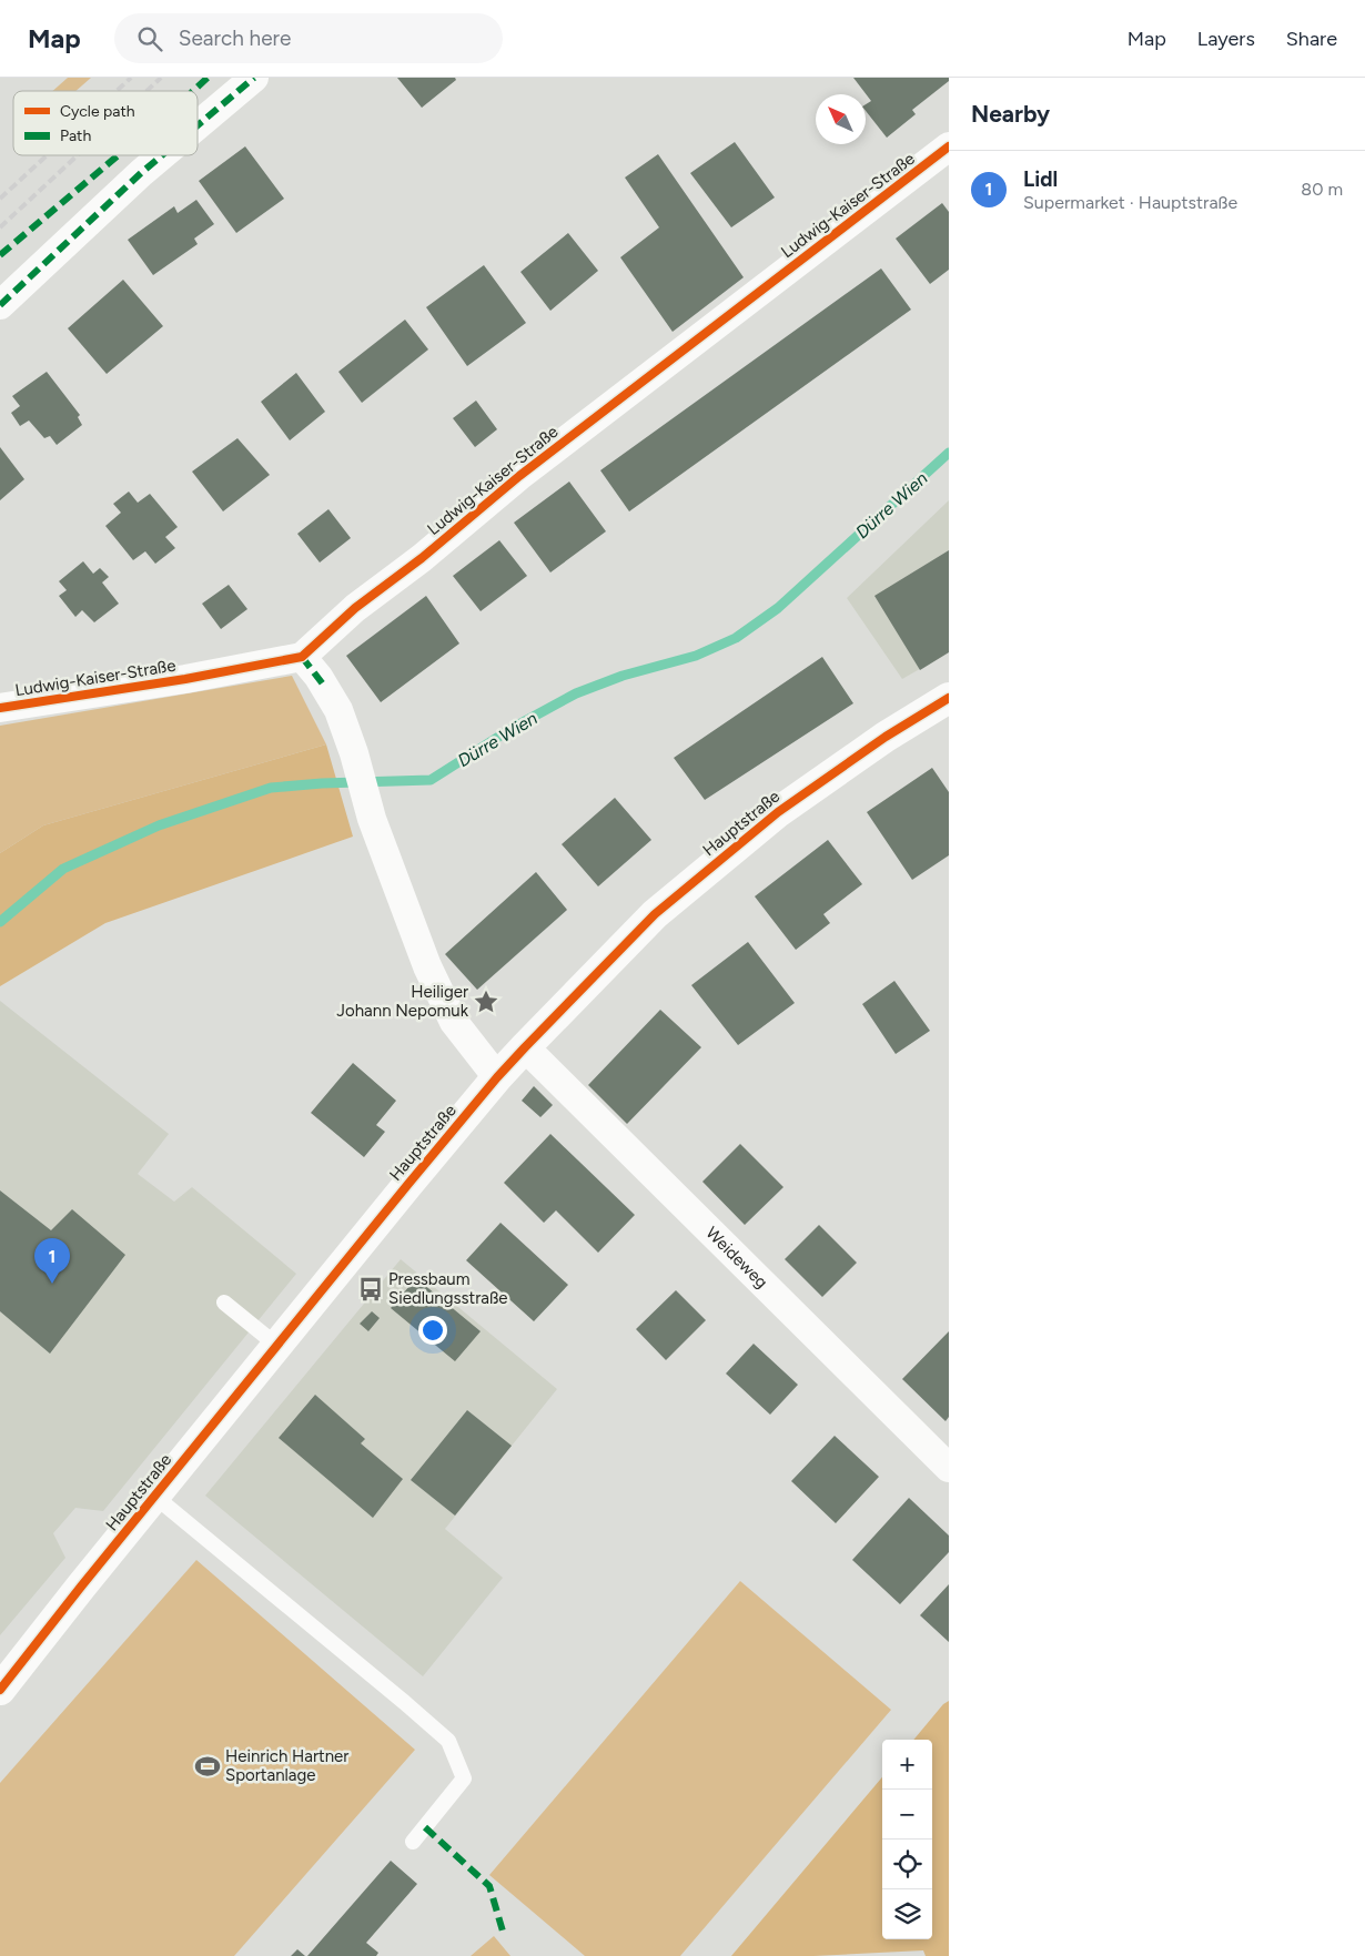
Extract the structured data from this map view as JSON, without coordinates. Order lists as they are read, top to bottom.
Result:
{
  "streets": {
    "main road": ["Hauptstraße"],
    "street": ["Ludwig-Kaiser-Straße", "Weideweg"]
  },
  "crossings": [
    ["Hauptstraße", "Weideweg"]
  ],
  "water": ["Dürre Wien"],
  "places": {
    "place": ["Heiliger Johann Nepomuk"],
    "bus stop": ["Pressbaum Siedlungsstraße"],
    "sports": ["Heinrich Hartner Sportanlage"]
  },
  "legend": ["Cycle path", "Path"],
  "north": "top left",
  "page": {
    "header": "Map",
    "search": "Search here",
    "nav": ["Map", "Layers", "Share"],
    "heading": "Nearby",
    "list": [
      {
        "mark": "1",
        "name": "Lidl",
        "note": "Supermarket · Hauptstraße",
        "value": "80 m"
      }
    ],
    "pins": "1",
    "map_buttons": ["+", "−"]
  }
}
